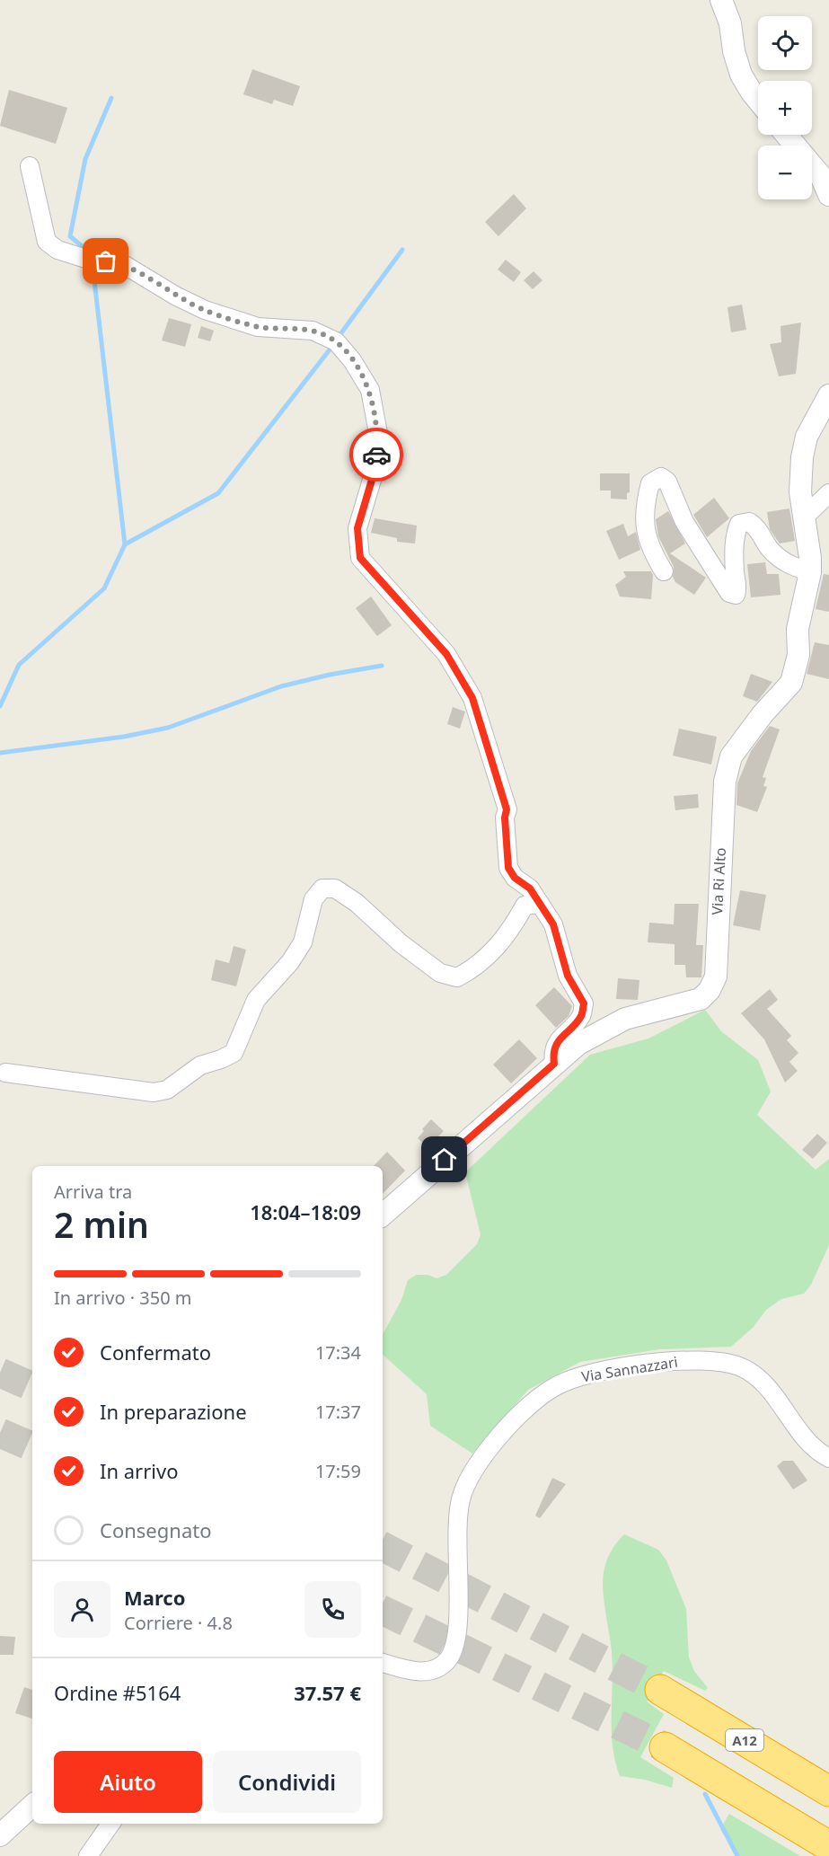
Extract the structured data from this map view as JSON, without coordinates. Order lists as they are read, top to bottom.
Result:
{
  "streets": {
    "highway": ["A12"],
    "street": ["Via Ri Alto", "Via Sannazzari"]
  },
  "page": {
    "map_buttons": ["+", "−"],
    "heading": ["2 min", "Arriva tra", "18:04–18:09"],
    "panel": [
      "Marco",
      "Corriere · 4.8",
      "Ordine #5164",
      "37.57 €"
    ],
    "bar": "In arrivo · 350 m",
    "list": [
      ["Confermato", "17:34"],
      ["In preparazione", "17:37"],
      ["In arrivo", "17:59"],
      "Consegnato"
    ],
    "buttons": ["Aiuto", "Condividi"]
  }
}
